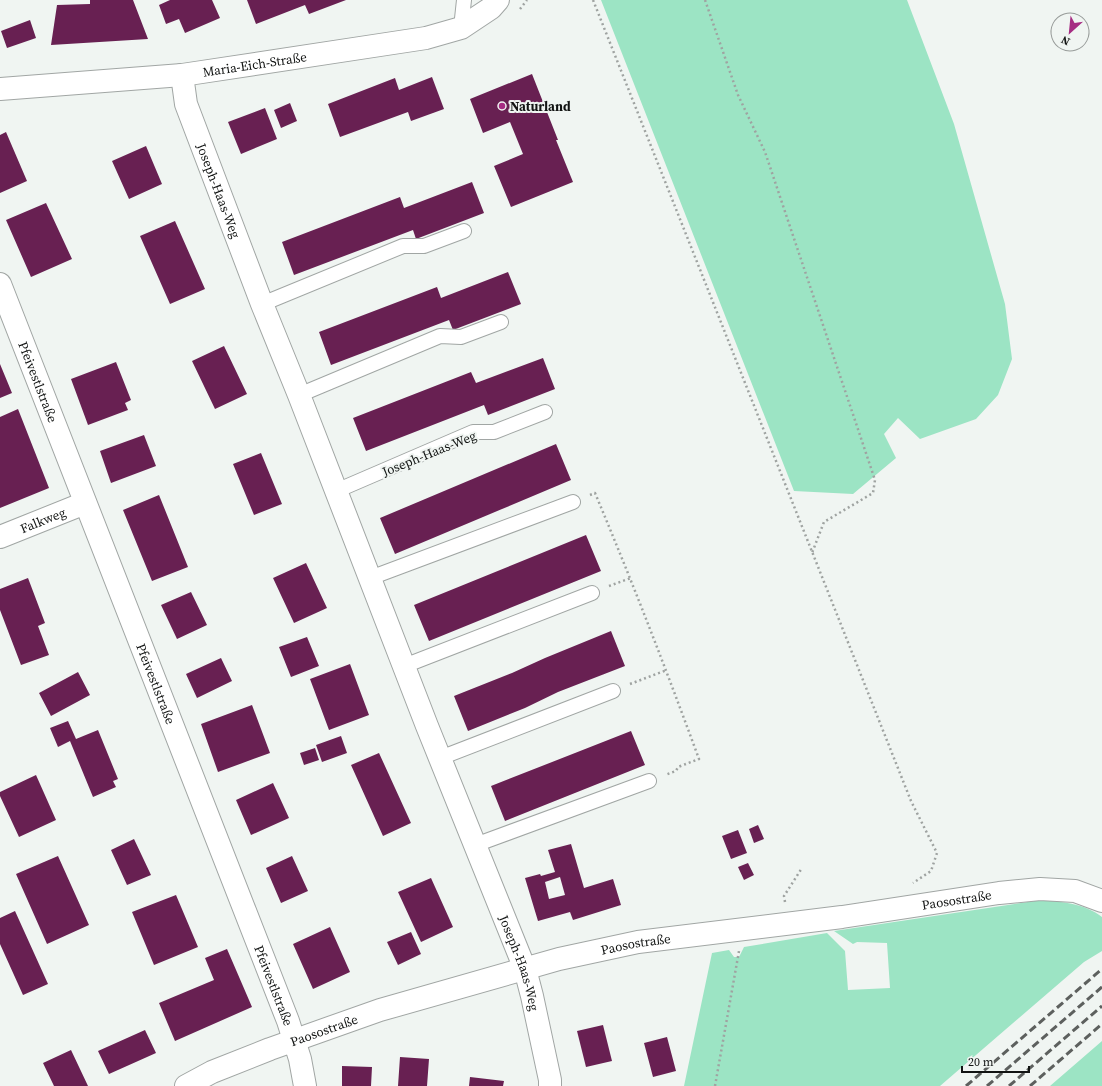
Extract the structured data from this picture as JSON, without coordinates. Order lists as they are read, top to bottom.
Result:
{
  "streets": {
    "street": [
      "Maria-Eich-Straße",
      "Joseph-Haas-Weg",
      "Pfeivestlstraße",
      "Falkweg",
      "Paosostraße"
    ]
  },
  "crossings": [
    ["Maria-Eich-Straße", "Joseph-Haas-Weg"],
    ["Joseph-Haas-Weg", "Paosostraße"],
    ["Pfeivestlstraße", "Falkweg"],
    ["Pfeivestlstraße", "Paosostraße"]
  ],
  "places": ["Naturland"],
  "scale_bar": "20 m",
  "north": "bottom left"
}
